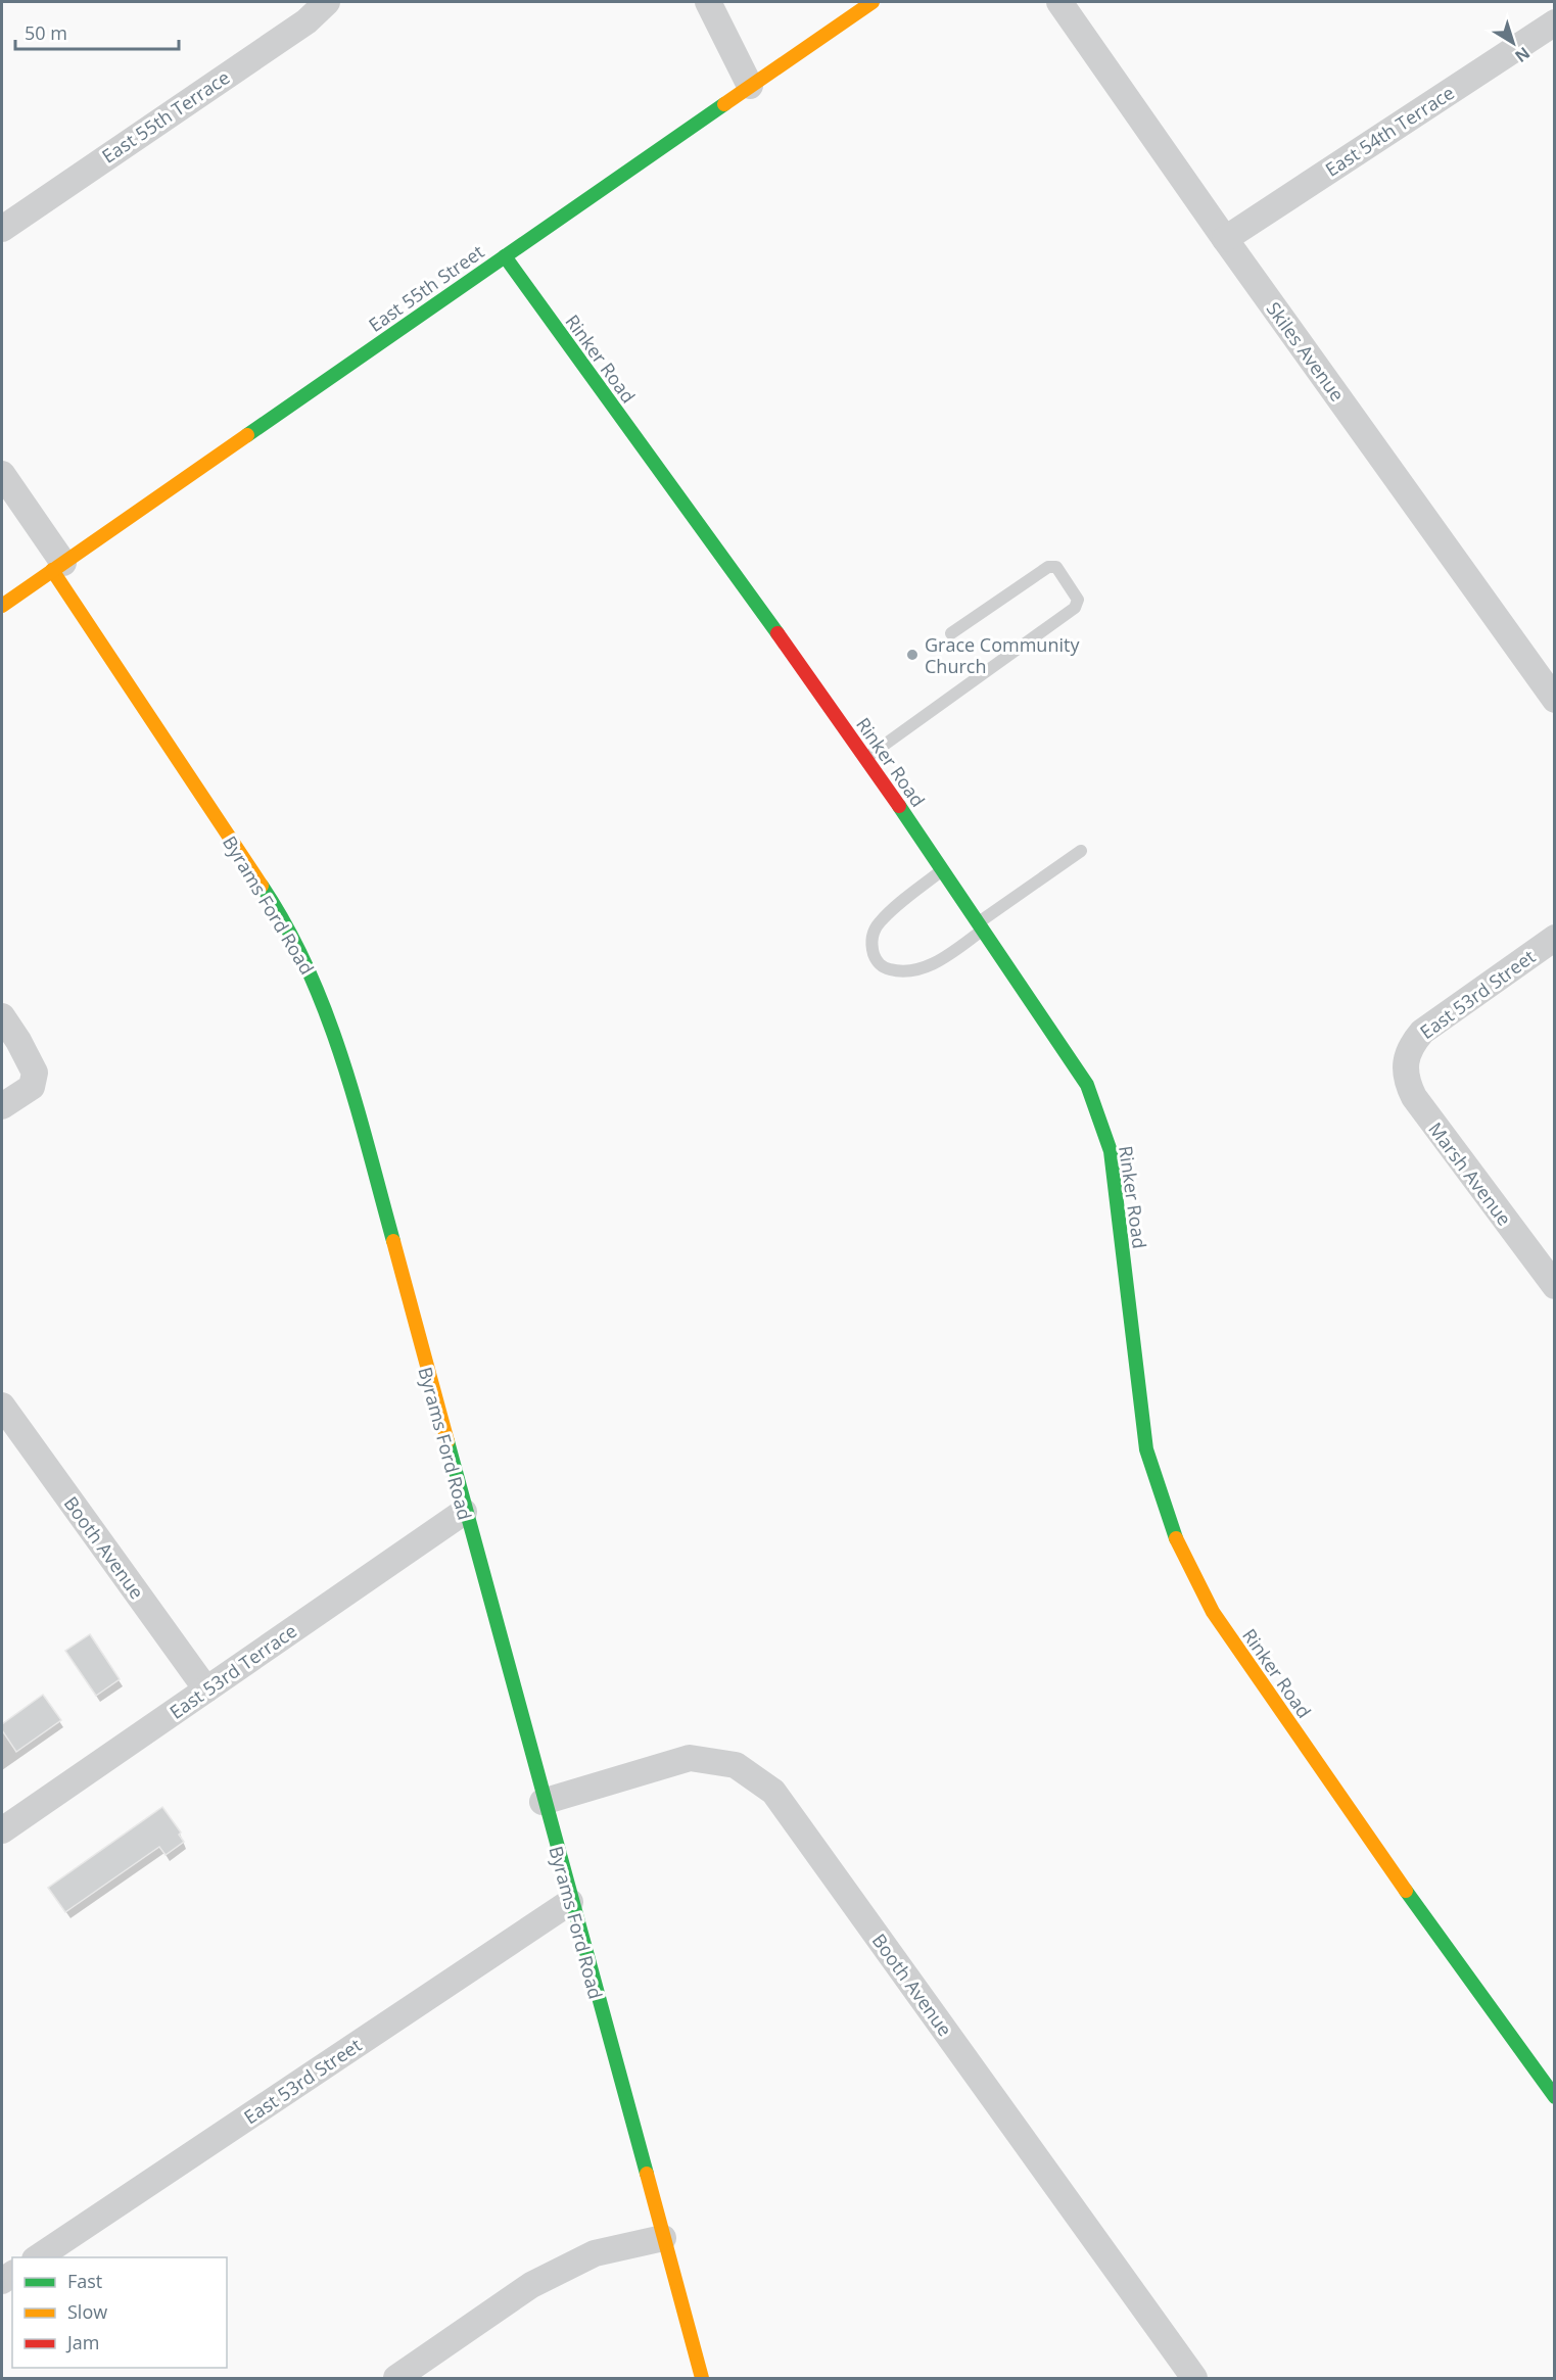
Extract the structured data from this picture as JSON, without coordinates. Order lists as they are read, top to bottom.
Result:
{
  "streets": {
    "street": [
      "East 55th Terrace",
      "East 54th Terrace",
      "East 55th Street",
      "Skiles Avenue",
      "Rinker Road",
      "Byrams Ford Road",
      "East 53rd Street",
      "Marsh Avenue",
      "Booth Avenue",
      "East 53rd Terrace"
    ]
  },
  "crossings": [
    ["East 54th Terrace", "Skiles Avenue"],
    ["East 55th Street", "Rinker Road"],
    ["East 55th Street", "Byrams Ford Road"],
    ["Byrams Ford Road", "East 53rd Street"],
    ["Byrams Ford Road", "Booth Avenue"],
    ["Byrams Ford Road", "East 53rd Terrace"],
    ["East 53rd Street", "Marsh Avenue"],
    ["Booth Avenue", "East 53rd Terrace"]
  ],
  "places": ["Grace Community Church"],
  "legend": ["Fast", "Slow", "Jam"],
  "scale_bar": "50 m",
  "north": "bottom right"
}
